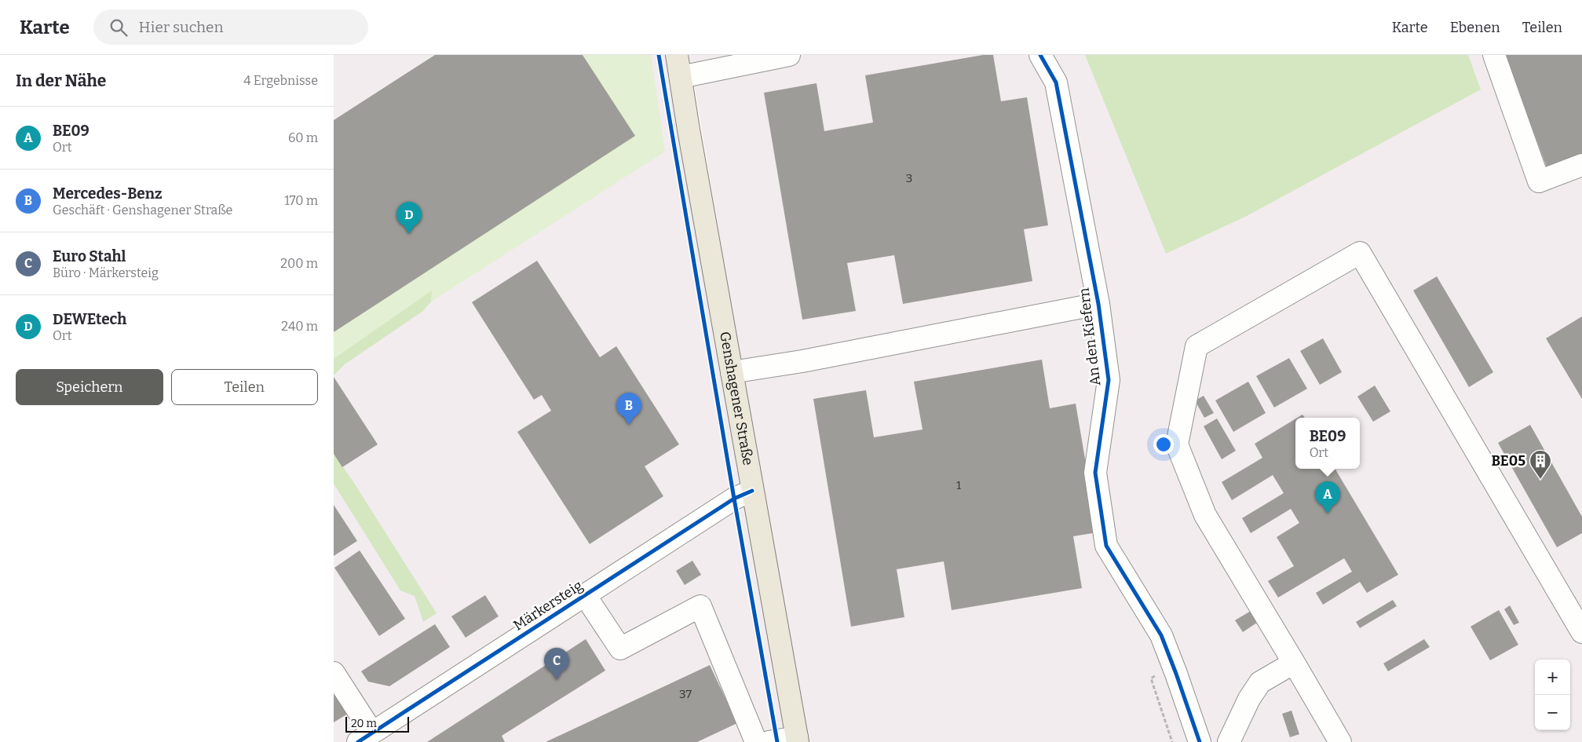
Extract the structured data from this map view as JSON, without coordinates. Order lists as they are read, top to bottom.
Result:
{
  "streets": {
    "main road": ["Genshagener Straße"],
    "street": ["An den Kiefern", "Märkersteig"]
  },
  "crossings": [
    ["An den Kiefern", "Genshagener Straße"],
    ["Genshagener Straße", "Märkersteig"]
  ],
  "places": {
    "building": ["BE05"]
  },
  "house_numbers": ["3", "1", "37"],
  "scale_bar": "20 m",
  "page": {
    "header": "Karte",
    "search": "Hier suchen",
    "nav": ["Karte", "Ebenen", "Teilen"],
    "heading": ["In der Nähe", "4 Ergebnisse"],
    "list": [
      {
        "mark": "A",
        "name": "BE09",
        "note": "Ort",
        "value": "60 m"
      },
      {
        "mark": "B",
        "name": "Mercedes-Benz",
        "note": "Geschäft · Genshagener Straße",
        "value": "170 m"
      },
      {
        "mark": "C",
        "name": "Euro Stahl",
        "note": "Büro · Märkersteig",
        "value": "200 m"
      },
      {
        "mark": "D",
        "name": "DEWEtech",
        "note": "Ort",
        "value": "240 m"
      }
    ],
    "pins": [
      "D",
      "B",
      "A",
      "C"
    ],
    "buttons": ["Speichern", "Teilen"],
    "popup": ["BE09", "Ort"],
    "map_buttons": ["+", "−"],
    "scale": "20 m"
  }
}
